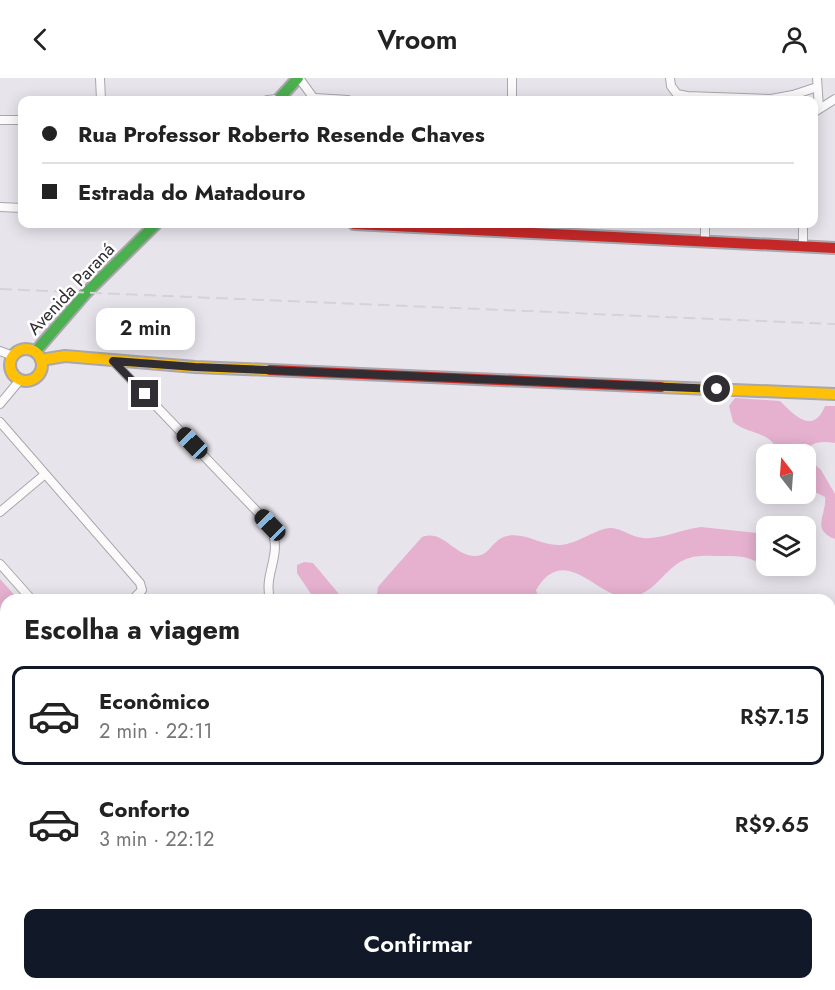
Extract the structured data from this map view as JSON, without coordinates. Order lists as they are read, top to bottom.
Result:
{
  "streets": {
    "street": ["Avenida Paraná"]
  },
  "north": "top",
  "page": {
    "header": "Vroom",
    "banner": ["Rua Professor Roberto Resende Chaves", "Estrada do Matadouro"],
    "bubble": "2 min",
    "heading": "Escolha a viagem",
    "list": [
      {
        "name": "Econômico",
        "note": "2 min · 22:11",
        "value": "R$7.15"
      },
      {
        "name": "Conforto",
        "note": "3 min · 22:12",
        "value": "R$9.65"
      }
    ],
    "buttons": "Confirmar"
  }
}
